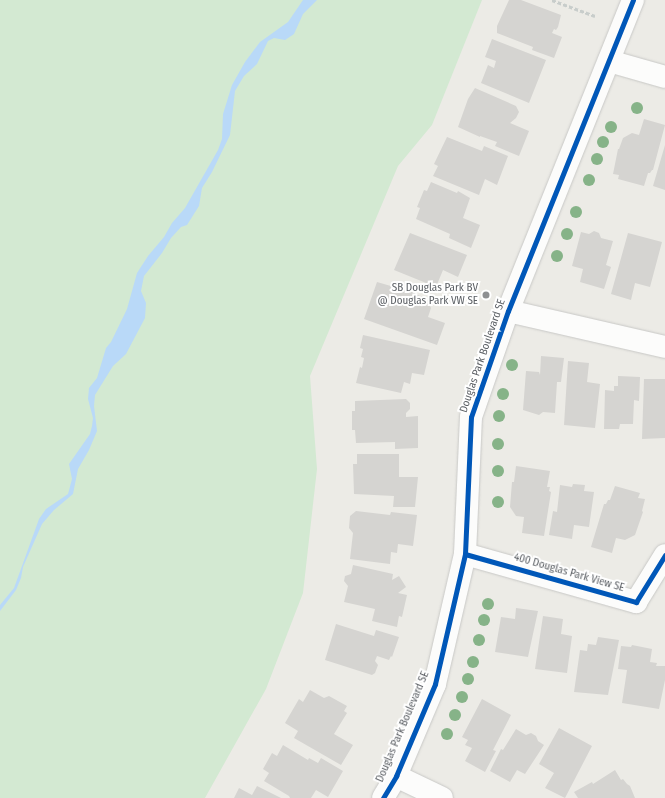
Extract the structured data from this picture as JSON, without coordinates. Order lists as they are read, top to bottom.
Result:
{
  "streets": {
    "street": ["Douglas Park Boulevard SE", "400 Douglas Park View SE"]
  },
  "crossings": [
    ["Douglas Park Boulevard SE", "400 Douglas Park View SE"]
  ],
  "places": ["SB Douglas Park BV @ Douglas Park VW SE"]
}
